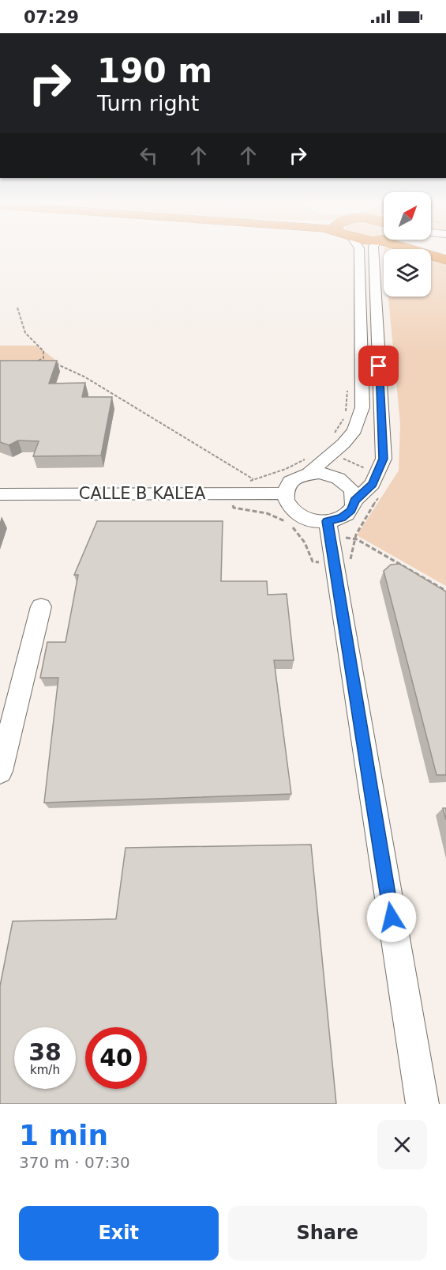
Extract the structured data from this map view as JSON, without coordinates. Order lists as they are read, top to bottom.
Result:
{
  "streets": {
    "street": ["CALLE B KALEA"]
  },
  "north": "top right",
  "page": {
    "status": "07:29",
    "turn": ["190 m", "Turn right"],
    "speed": "38 km/h",
    "limit": "40",
    "heading": ["1 min", "370 m · 07:30"],
    "buttons": ["Exit", "Share"]
  }
}
